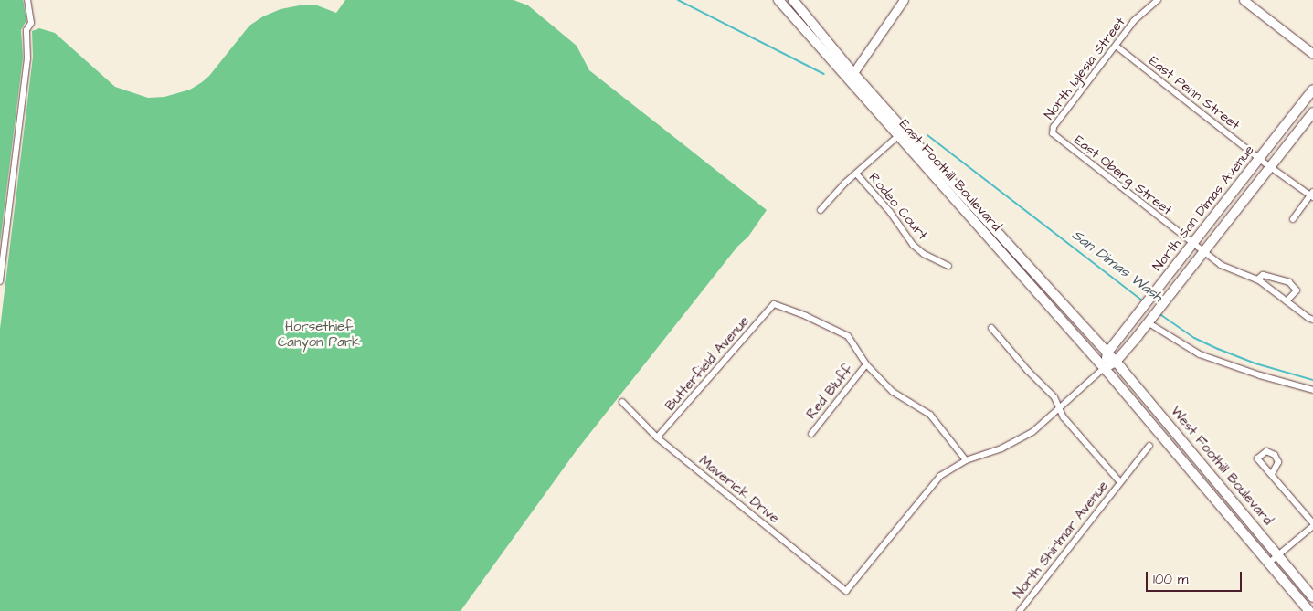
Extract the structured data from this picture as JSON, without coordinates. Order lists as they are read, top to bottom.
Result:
{
  "streets": {
    "main road": ["East Foothill Boulevard", "North San Dimas Avenue", "West Foothill Boulevard"],
    "street": [
      "North Iglesia Street",
      "East Penn Street",
      "East Oberg Street",
      "Rodeo Court",
      "Butterfield Avenue",
      "Red Bluff",
      "Maverick Drive",
      "North Shirlmar Avenue"
    ]
  },
  "crossings": [
    ["North Iglesia Street", "East Penn Street"],
    ["North Iglesia Street", "East Oberg Street"],
    ["East Penn Street", "North San Dimas Avenue"],
    ["East Foothill Boulevard", "North San Dimas Avenue"],
    ["East Foothill Boulevard", "West Foothill Boulevard"],
    ["East Oberg Street", "North San Dimas Avenue"],
    ["North San Dimas Avenue", "West Foothill Boulevard"],
    ["North San Dimas Avenue", "Maverick Drive"],
    ["North San Dimas Avenue", "North Shirlmar Avenue"],
    ["Butterfield Avenue", "Red Bluff"],
    ["Butterfield Avenue", "Maverick Drive"]
  ],
  "water": ["San Dimas Wash"],
  "parks": ["Horsethief Canyon Park"],
  "scale_bar": "100 m"
}
